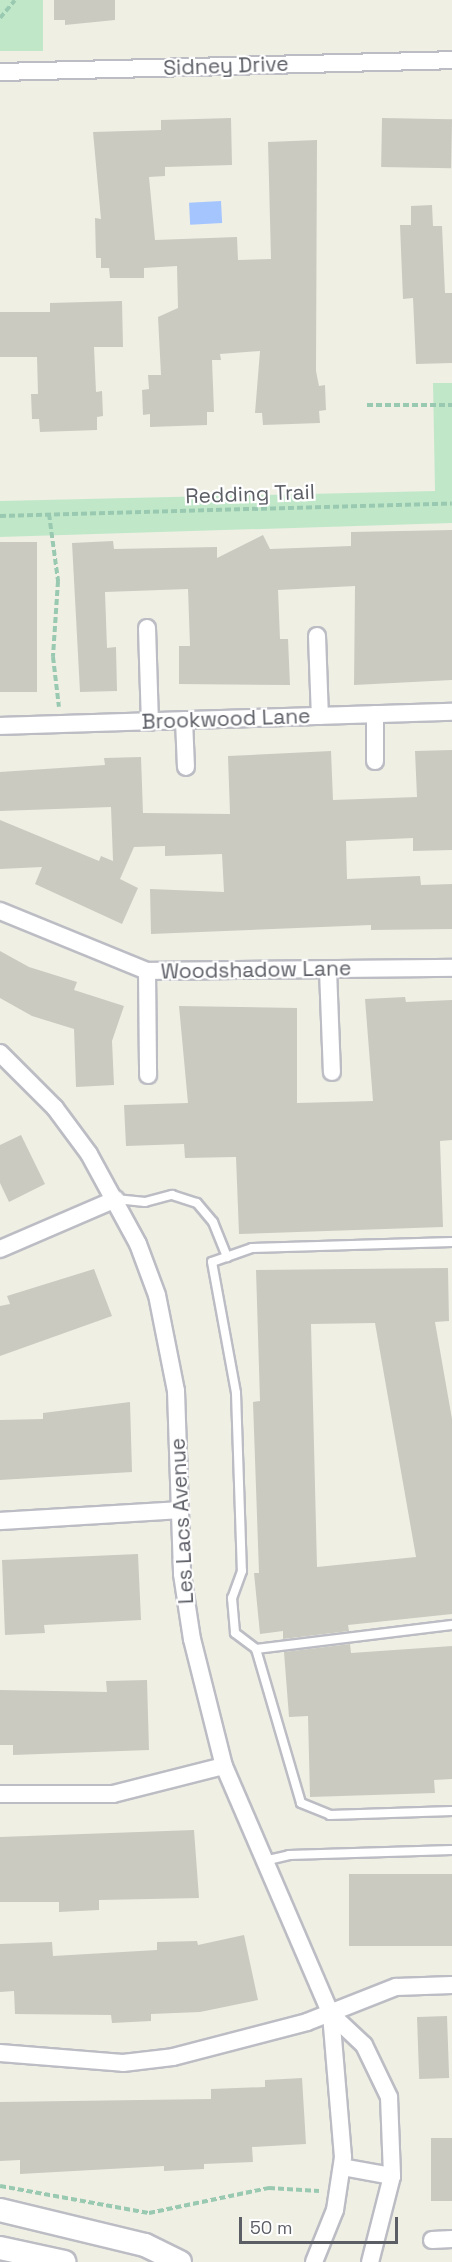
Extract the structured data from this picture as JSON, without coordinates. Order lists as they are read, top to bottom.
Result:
{
  "streets": {
    "street": [
      "Sidney Drive",
      "Brookwood Lane",
      "Woodshadow Lane",
      "Les Lacs Avenue"
    ],
    "path": ["Redding Trail"]
  },
  "scale_bar": "50 m"
}
